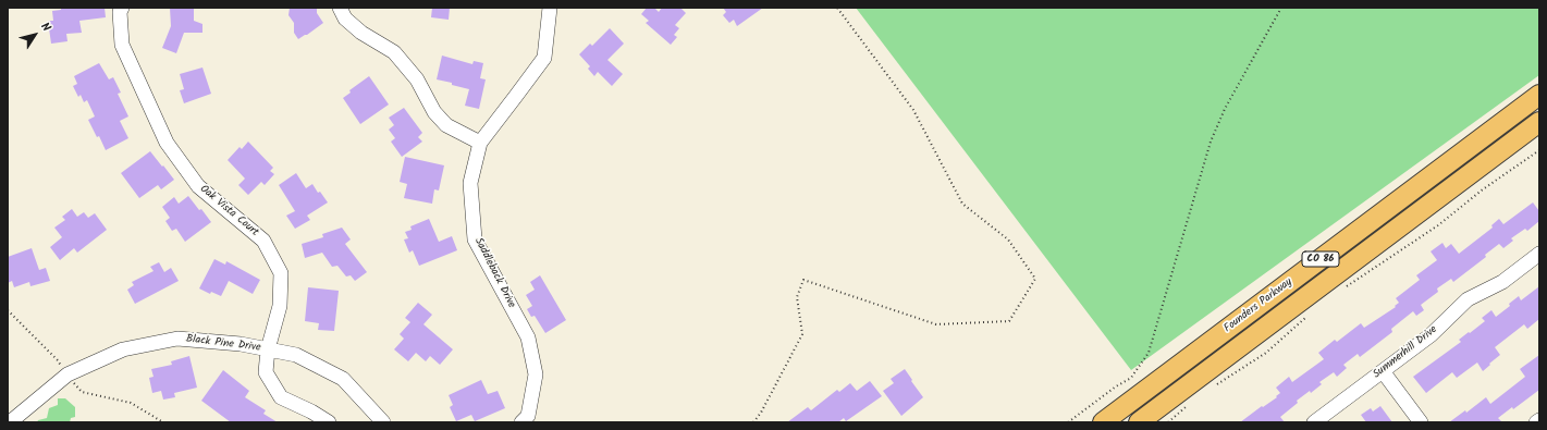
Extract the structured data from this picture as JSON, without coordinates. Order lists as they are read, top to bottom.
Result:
{
  "streets": {
    "highway": ["CO 86", "Founders Parkway"],
    "street": [
      "Oak Vista Court",
      "Saddleback Drive",
      "Black Pine Drive",
      "Summerhill Drive"
    ]
  },
  "crossings": [
    ["Oak Vista Court", "Black Pine Drive"]
  ],
  "north": "top right"
}
